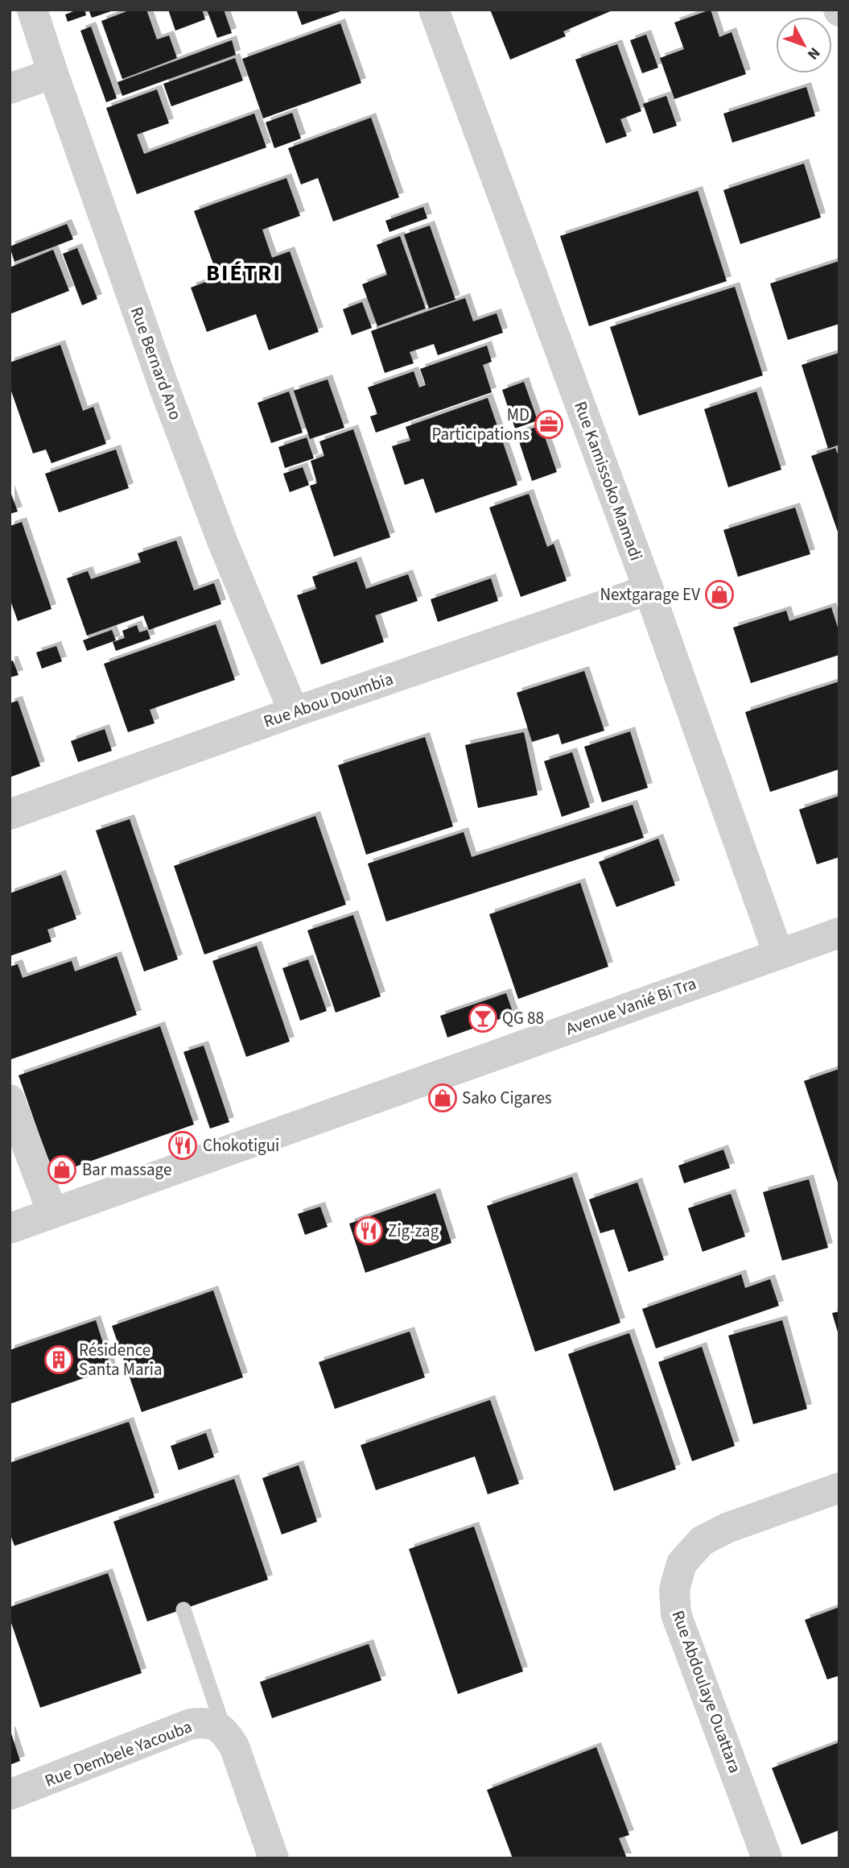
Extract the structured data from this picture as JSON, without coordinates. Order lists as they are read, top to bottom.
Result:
{
  "streets": {
    "street": [
      "Rue Bernard Ano",
      "Rue Kamissoko Mamadi",
      "Rue Abou Doumbia",
      "Avenue Vanié Bi Tra",
      "Rue Abdoulaye Ouattara",
      "Rue Dembele Yacouba"
    ]
  },
  "crossings": [
    ["Rue Bernard Ano", "Rue Abou Doumbia"],
    ["Rue Kamissoko Mamadi", "Rue Abou Doumbia"],
    ["Rue Kamissoko Mamadi", "Avenue Vanié Bi Tra"]
  ],
  "districts": ["BIÉTRI"],
  "places": {
    "office": ["MD Participations"],
    "shop": ["Nextgarage EV", "Sako Cigares", "Bar massage"],
    "bar": ["QG 88"],
    "restaurant": ["Chokotigui", "Zig-zag"],
    "building": ["Résidence Santa Maria"]
  },
  "north": "bottom right"
}
